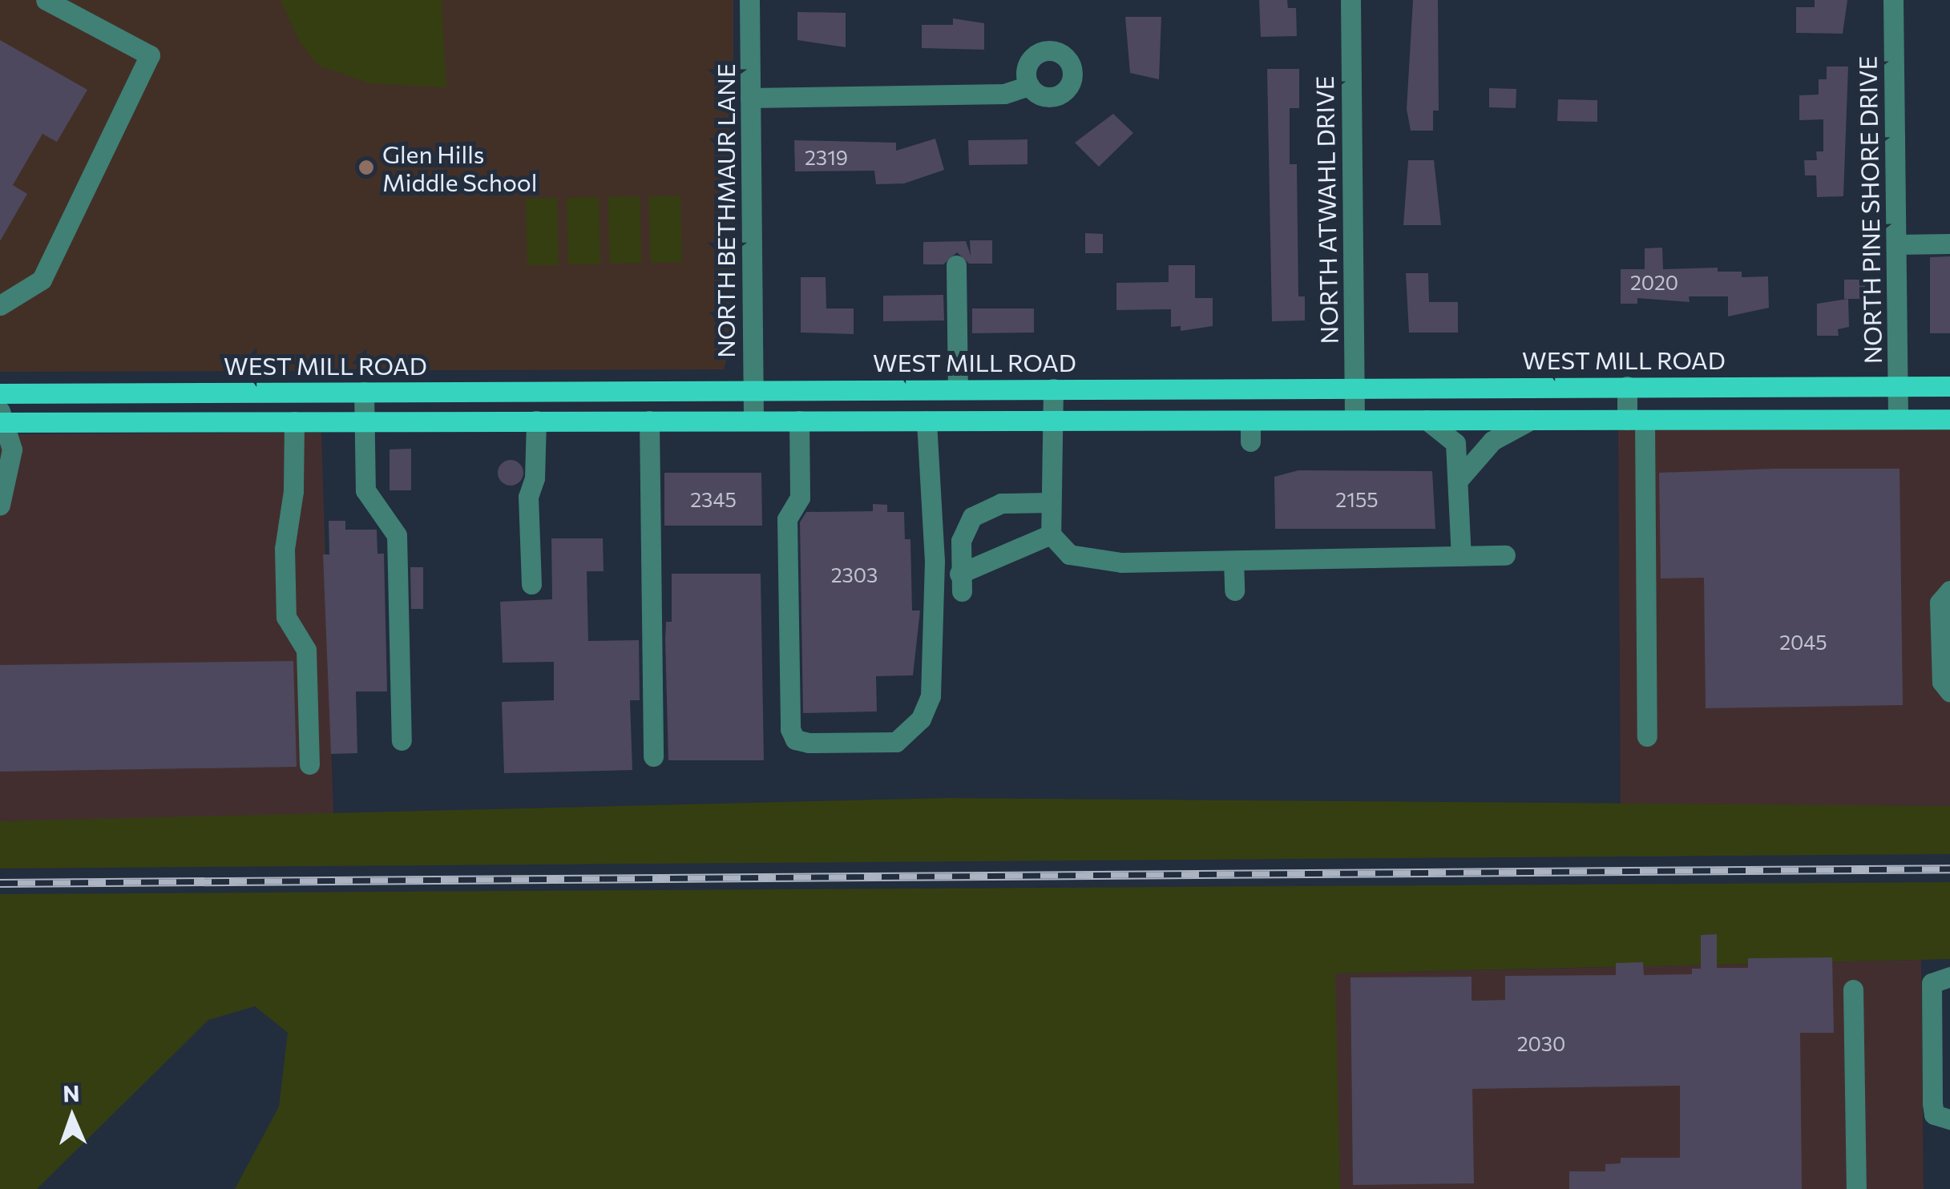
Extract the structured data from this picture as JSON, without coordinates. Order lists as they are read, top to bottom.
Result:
{
  "streets": {
    "main road": ["WEST MILL ROAD"],
    "street": ["NORTH ATWAHL DRIVE", "NORTH PINE SHORE DRIVE", "NORTH BETHMAUR LANE"]
  },
  "crossings": [
    ["NORTH ATWAHL DRIVE", "WEST MILL ROAD"],
    ["NORTH PINE SHORE DRIVE", "WEST MILL ROAD"],
    ["NORTH BETHMAUR LANE", "WEST MILL ROAD"]
  ],
  "places": ["Glen Hills Middle School"],
  "house_numbers": [
    "2319",
    "2020",
    "2345",
    "2155",
    "2303",
    "2045",
    "2030"
  ],
  "north": "top"
}
